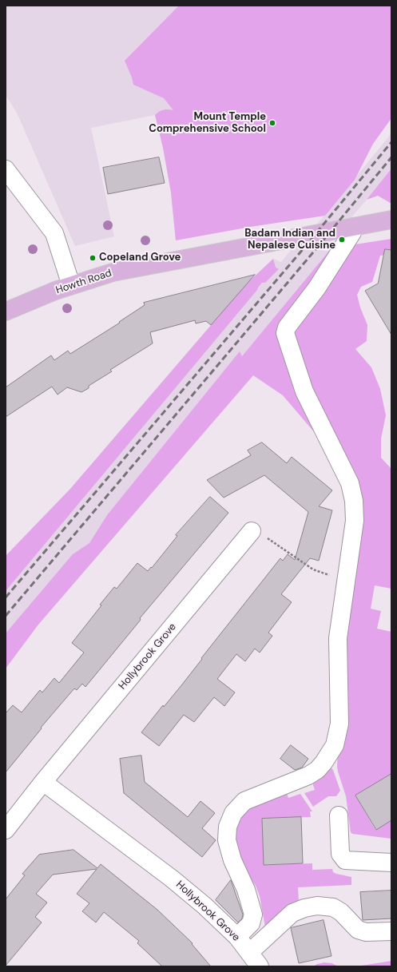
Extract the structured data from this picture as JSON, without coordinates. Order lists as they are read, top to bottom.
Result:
{
  "streets": {
    "main road": ["Howth Road"],
    "street": ["Hollybrook Grove"]
  },
  "places": ["Mount Temple Comprehensive School", "Badam Indian and Nepalese Cuisine", "Copeland Grove"]
}
